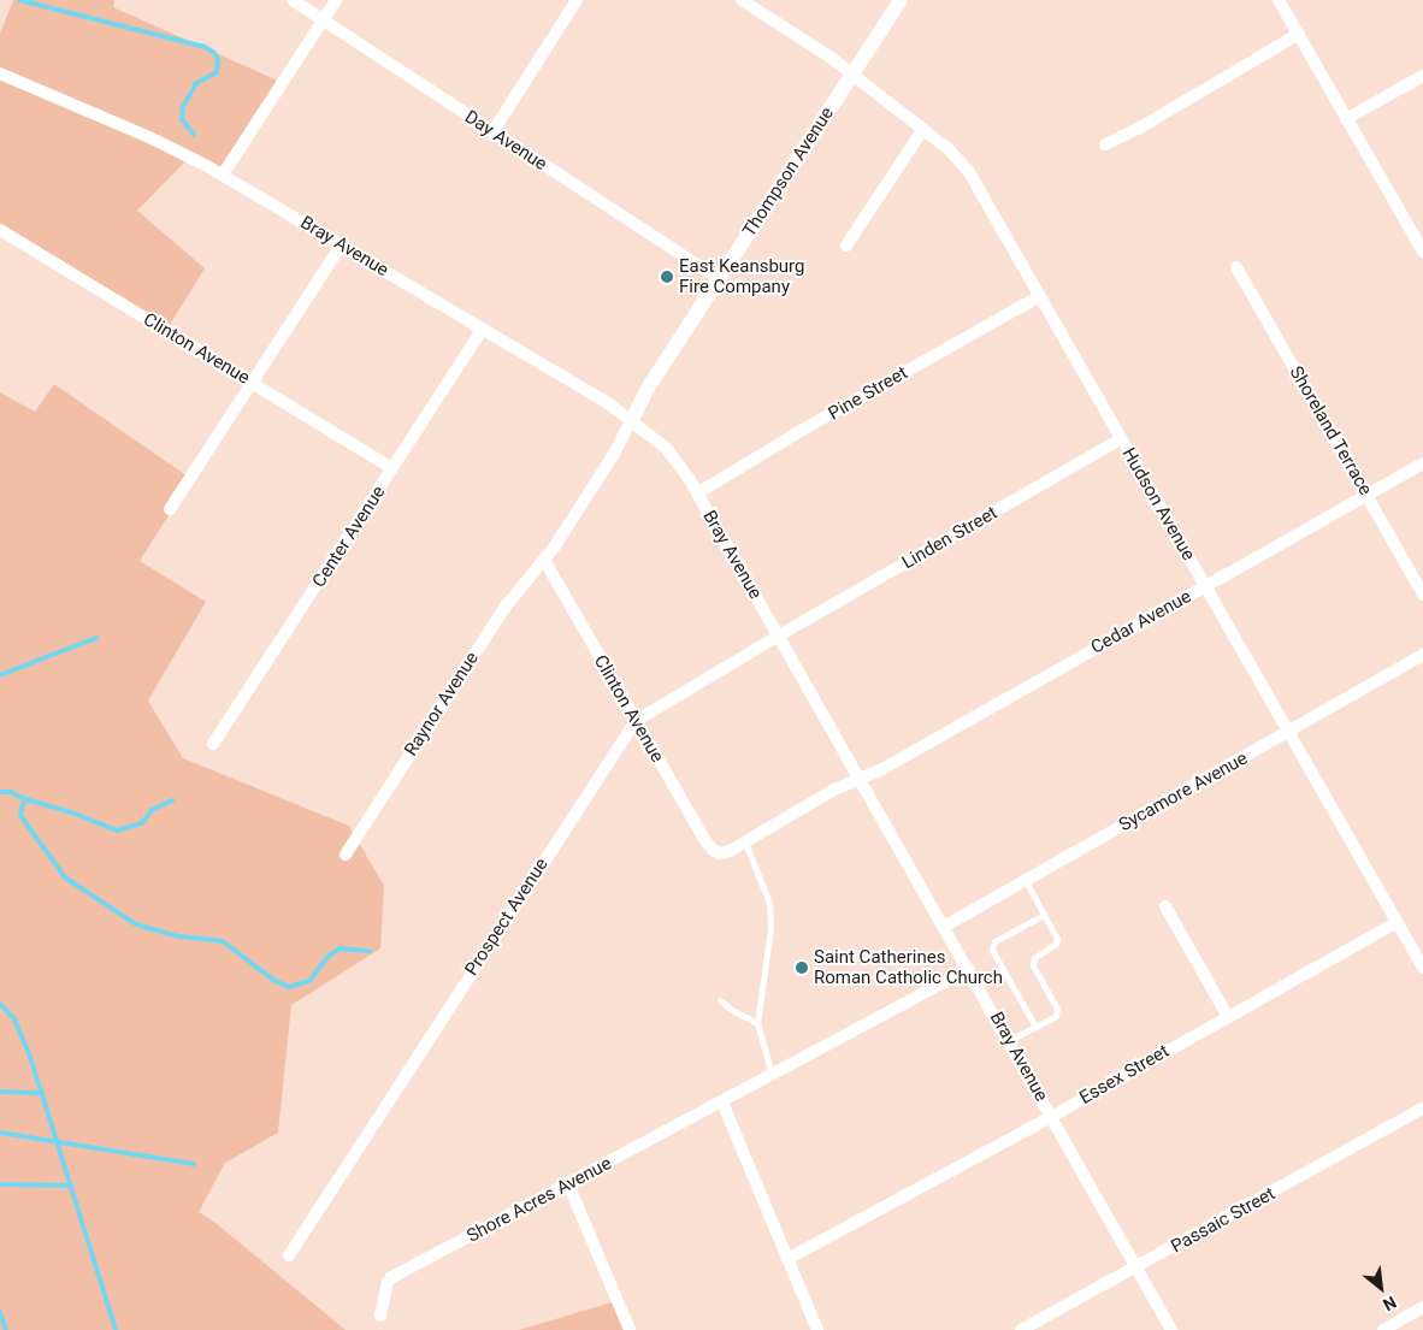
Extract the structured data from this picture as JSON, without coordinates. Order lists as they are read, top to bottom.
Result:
{
  "streets": {
    "street": [
      "Day Avenue",
      "Thompson Avenue",
      "Bray Avenue",
      "Clinton Avenue",
      "Pine Street",
      "Shoreland Terrace",
      "Hudson Avenue",
      "Center Avenue",
      "Linden Street",
      "Cedar Avenue",
      "Raynor Avenue",
      "Sycamore Avenue",
      "Prospect Avenue",
      "Essex Street",
      "Shore Acres Avenue",
      "Passaic Street"
    ]
  },
  "crossings": [
    ["Day Avenue", "Thompson Avenue"],
    ["Thompson Avenue", "Bray Avenue"],
    ["Thompson Avenue", "Clinton Avenue"],
    ["Thompson Avenue", "Hudson Avenue"],
    ["Thompson Avenue", "Raynor Avenue"],
    ["Bray Avenue", "Pine Street"],
    ["Bray Avenue", "Center Avenue"],
    ["Bray Avenue", "Linden Street"],
    ["Bray Avenue", "Cedar Avenue"],
    ["Bray Avenue", "Sycamore Avenue"],
    ["Bray Avenue", "Prospect Avenue"],
    ["Bray Avenue", "Essex Street"],
    ["Bray Avenue", "Shore Acres Avenue"],
    ["Bray Avenue", "Passaic Street"],
    ["Clinton Avenue", "Center Avenue"],
    ["Clinton Avenue", "Cedar Avenue"],
    ["Clinton Avenue", "Raynor Avenue"],
    ["Clinton Avenue", "Prospect Avenue"],
    ["Pine Street", "Hudson Avenue"],
    ["Shoreland Terrace", "Cedar Avenue"],
    ["Hudson Avenue", "Linden Street"],
    ["Hudson Avenue", "Cedar Avenue"],
    ["Hudson Avenue", "Sycamore Avenue"],
    ["Hudson Avenue", "Essex Street"],
    ["Linden Street", "Prospect Avenue"]
  ],
  "places": ["East Keansburg Fire Company", "Saint Catherines Roman Catholic Church"],
  "north": "bottom right"
}
